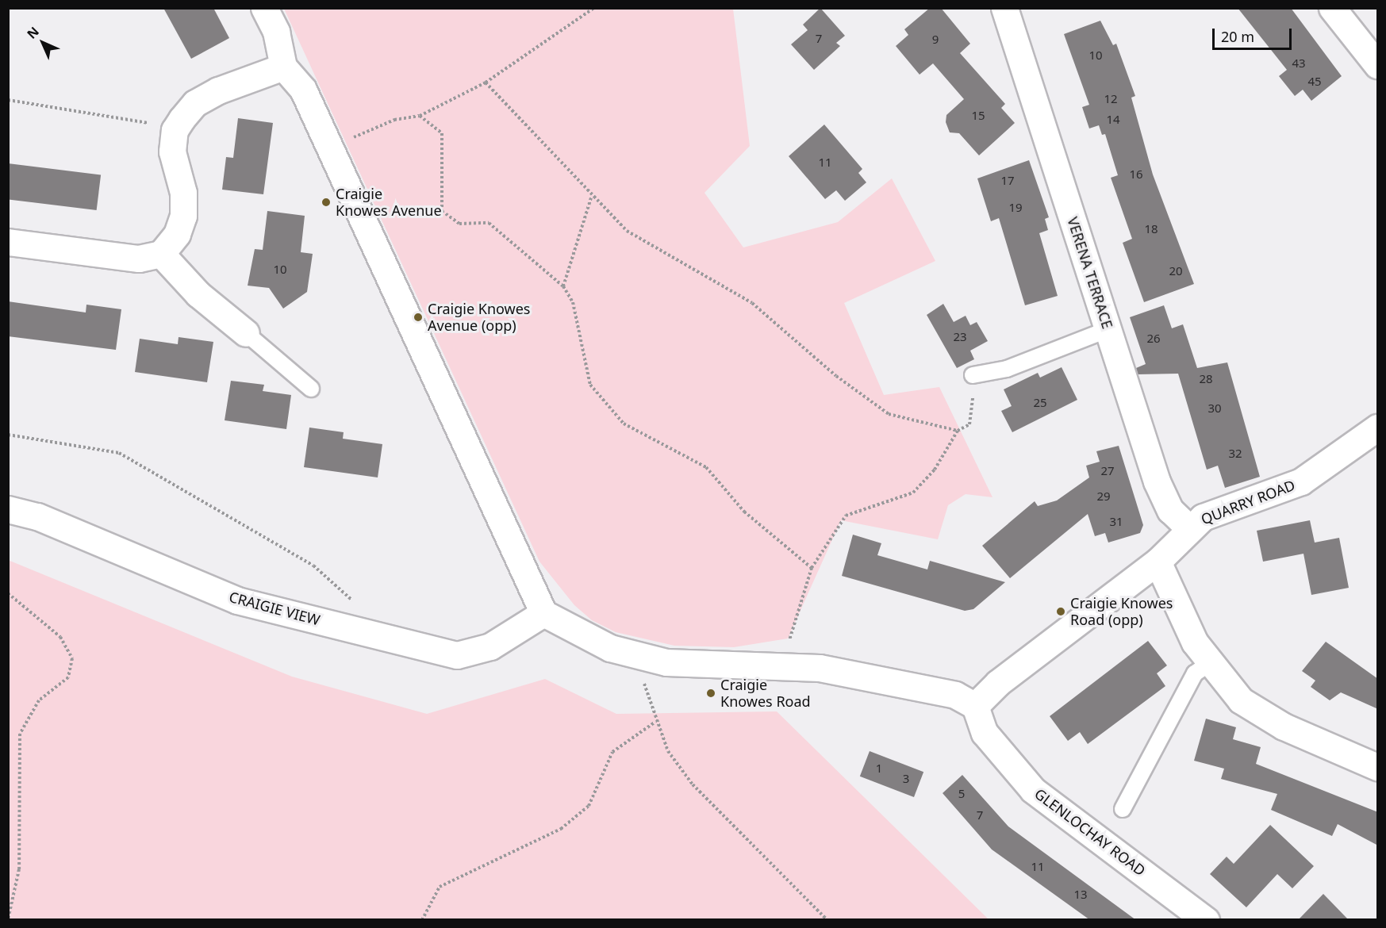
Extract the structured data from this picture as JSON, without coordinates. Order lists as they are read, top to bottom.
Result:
{
  "streets": {
    "street": [
      "VERENA TERRACE",
      "QUARRY ROAD",
      "CRAIGIE VIEW",
      "GLENLOCHAY ROAD"
    ]
  },
  "crossings": [
    ["VERENA TERRACE", "QUARRY ROAD"]
  ],
  "places": [
    "Craigie Knowes Avenue",
    "Craigie Knowes Avenue (opp)",
    "Craigie Knowes Road (opp)",
    "Craigie Knowes Road"
  ],
  "house_numbers": [
    "7",
    "9",
    "10",
    "43",
    "45",
    "12",
    "15",
    "14",
    "11",
    "16",
    "17",
    "19",
    "18",
    "10",
    "20",
    "23",
    "26",
    "28",
    "25",
    "30",
    "32",
    "27",
    "29",
    "31",
    "1",
    "3",
    "5",
    "7",
    "11",
    "13"
  ],
  "scale_bar": "20 m",
  "north": "top left"
}
